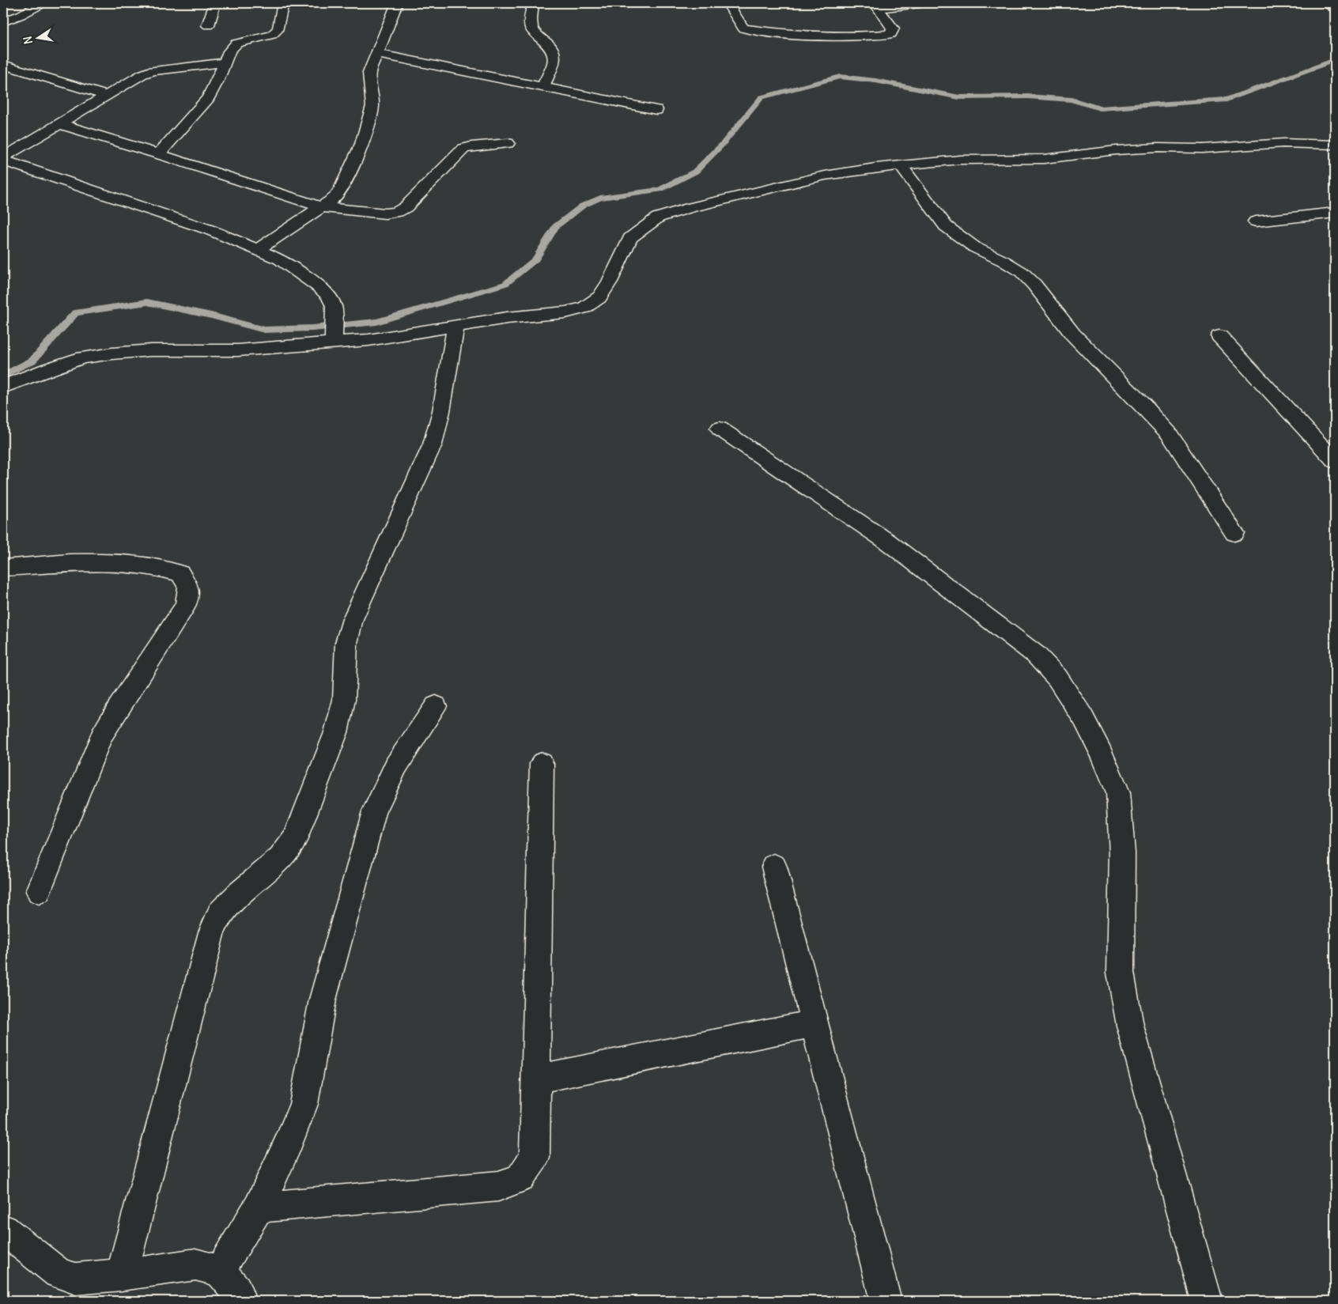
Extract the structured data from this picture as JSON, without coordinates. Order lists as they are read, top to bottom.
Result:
{
  "north": "left"
}
